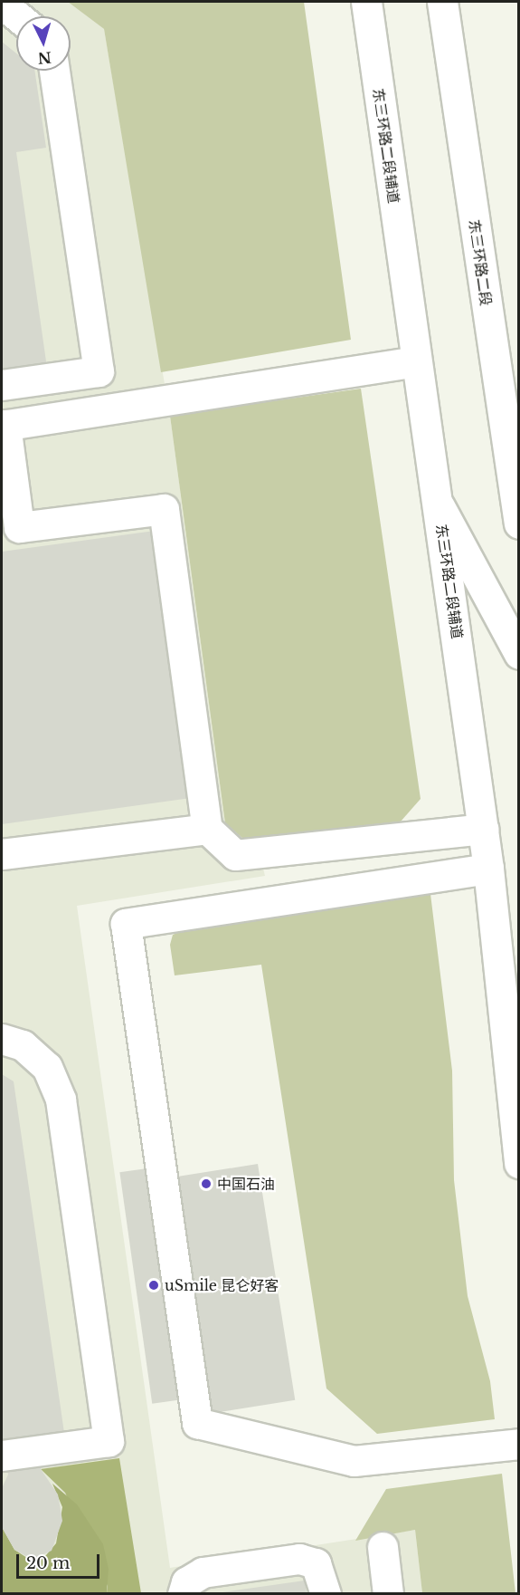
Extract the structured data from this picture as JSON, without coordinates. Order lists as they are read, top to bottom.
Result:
{
  "streets": {
    "main road": ["东三环路二段辅道", "东三环路二段"]
  },
  "places": ["中国石油", "uSmile 昆仑好客"],
  "scale_bar": "20 m",
  "north": "bottom"
}
